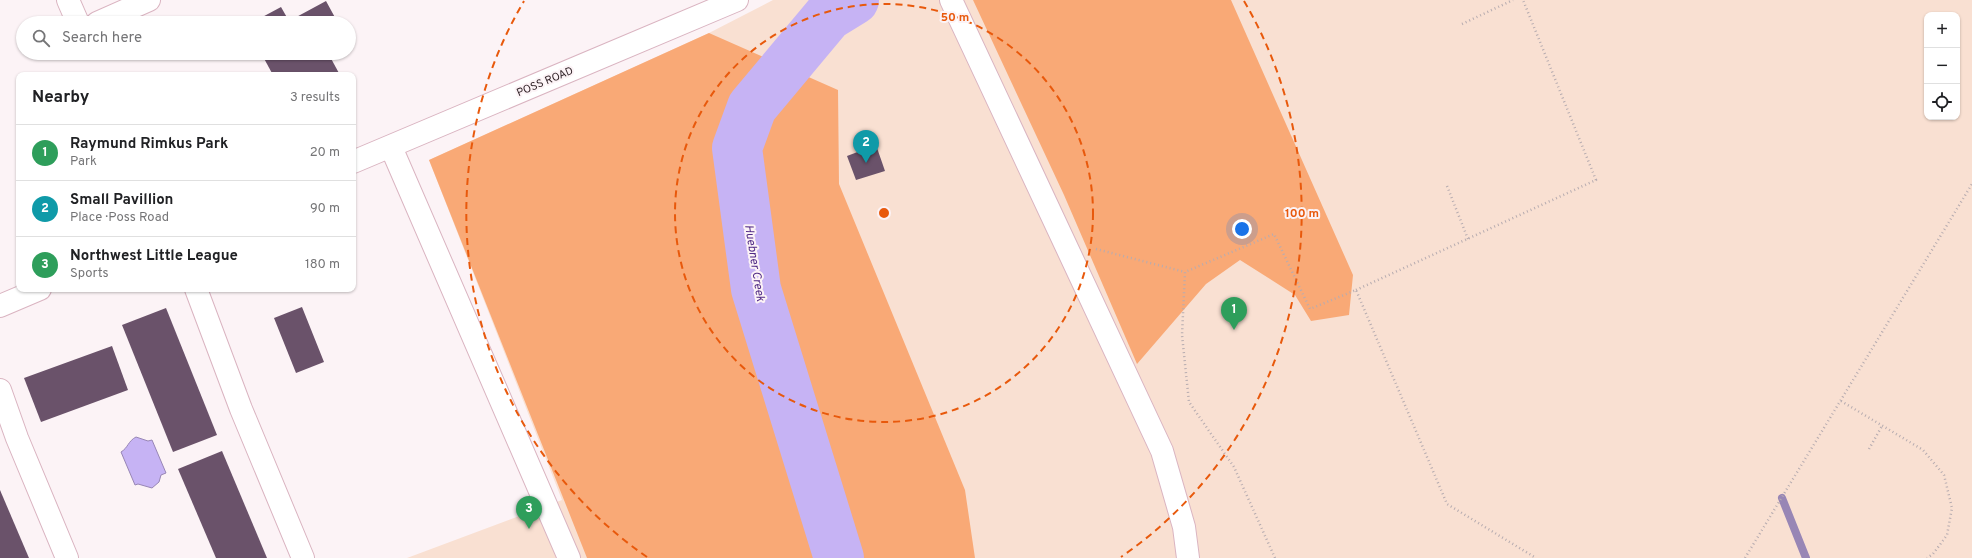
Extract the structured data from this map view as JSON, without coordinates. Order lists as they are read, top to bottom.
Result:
{
  "streets": {
    "street": ["POSS ROAD"]
  },
  "water": ["Huebner Creek"],
  "page": {
    "map_buttons": ["+", "−"],
    "search": "Search here",
    "heading": ["Nearby", "3 results"],
    "list": [
      {
        "mark": "1",
        "name": "Raymund Rimkus Park",
        "note": "Park",
        "value": "20 m"
      },
      {
        "mark": "2",
        "name": "Small Pavillion",
        "note": "Place · Poss Road",
        "value": "90 m"
      },
      {
        "mark": "3",
        "name": "Northwest Little League",
        "note": "Sports",
        "value": "180 m"
      }
    ],
    "pins": ["2", "1", "3"]
  },
  "rings": ["50 m", "100 m"]
}
